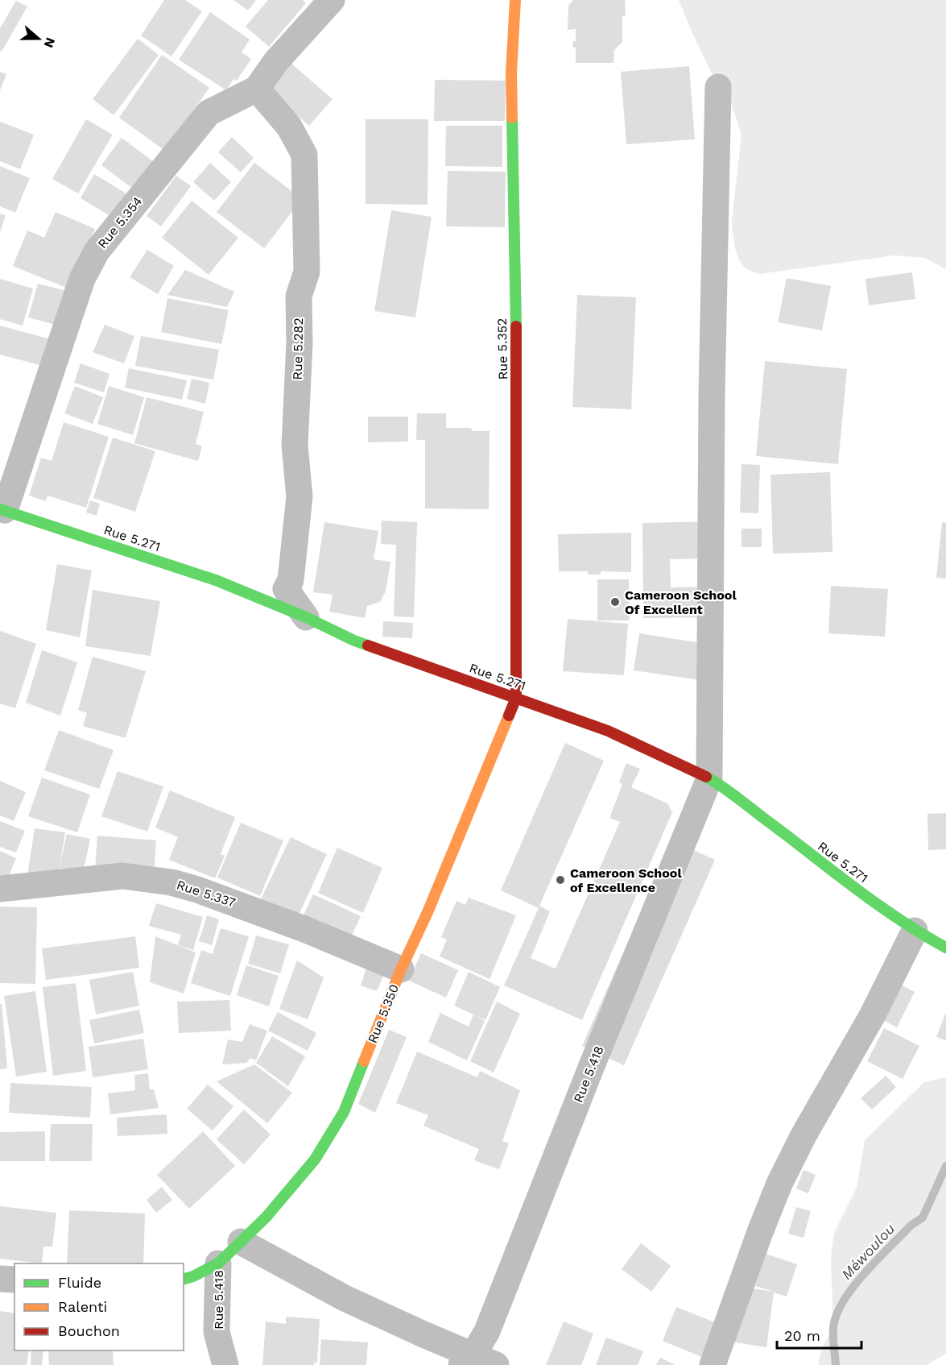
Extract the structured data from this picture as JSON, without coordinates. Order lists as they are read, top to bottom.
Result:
{
  "streets": {
    "street": [
      "Rue 5.354",
      "Rue 5.282",
      "Rue 5.352",
      "Rue 5.271",
      "Rue 5.337",
      "Rue 5.350",
      "Rue 5.418"
    ]
  },
  "crossings": [
    ["Rue 5.354", "Rue 5.282"],
    ["Rue 5.354", "Rue 5.271"],
    ["Rue 5.282", "Rue 5.271"],
    ["Rue 5.352", "Rue 5.271"],
    ["Rue 5.352", "Rue 5.350"],
    ["Rue 5.271", "Rue 5.350"],
    ["Rue 5.271", "Rue 5.418"],
    ["Rue 5.337", "Rue 5.350"],
    ["Rue 5.350", "Rue 5.418"]
  ],
  "water": ["Méwoulou"],
  "places": ["Cameroon School Of Excellent", "Cameroon School of Excellence"],
  "legend": ["Fluide", "Ralenti", "Bouchon"],
  "scale_bar": "20 m",
  "north": "right"
}
